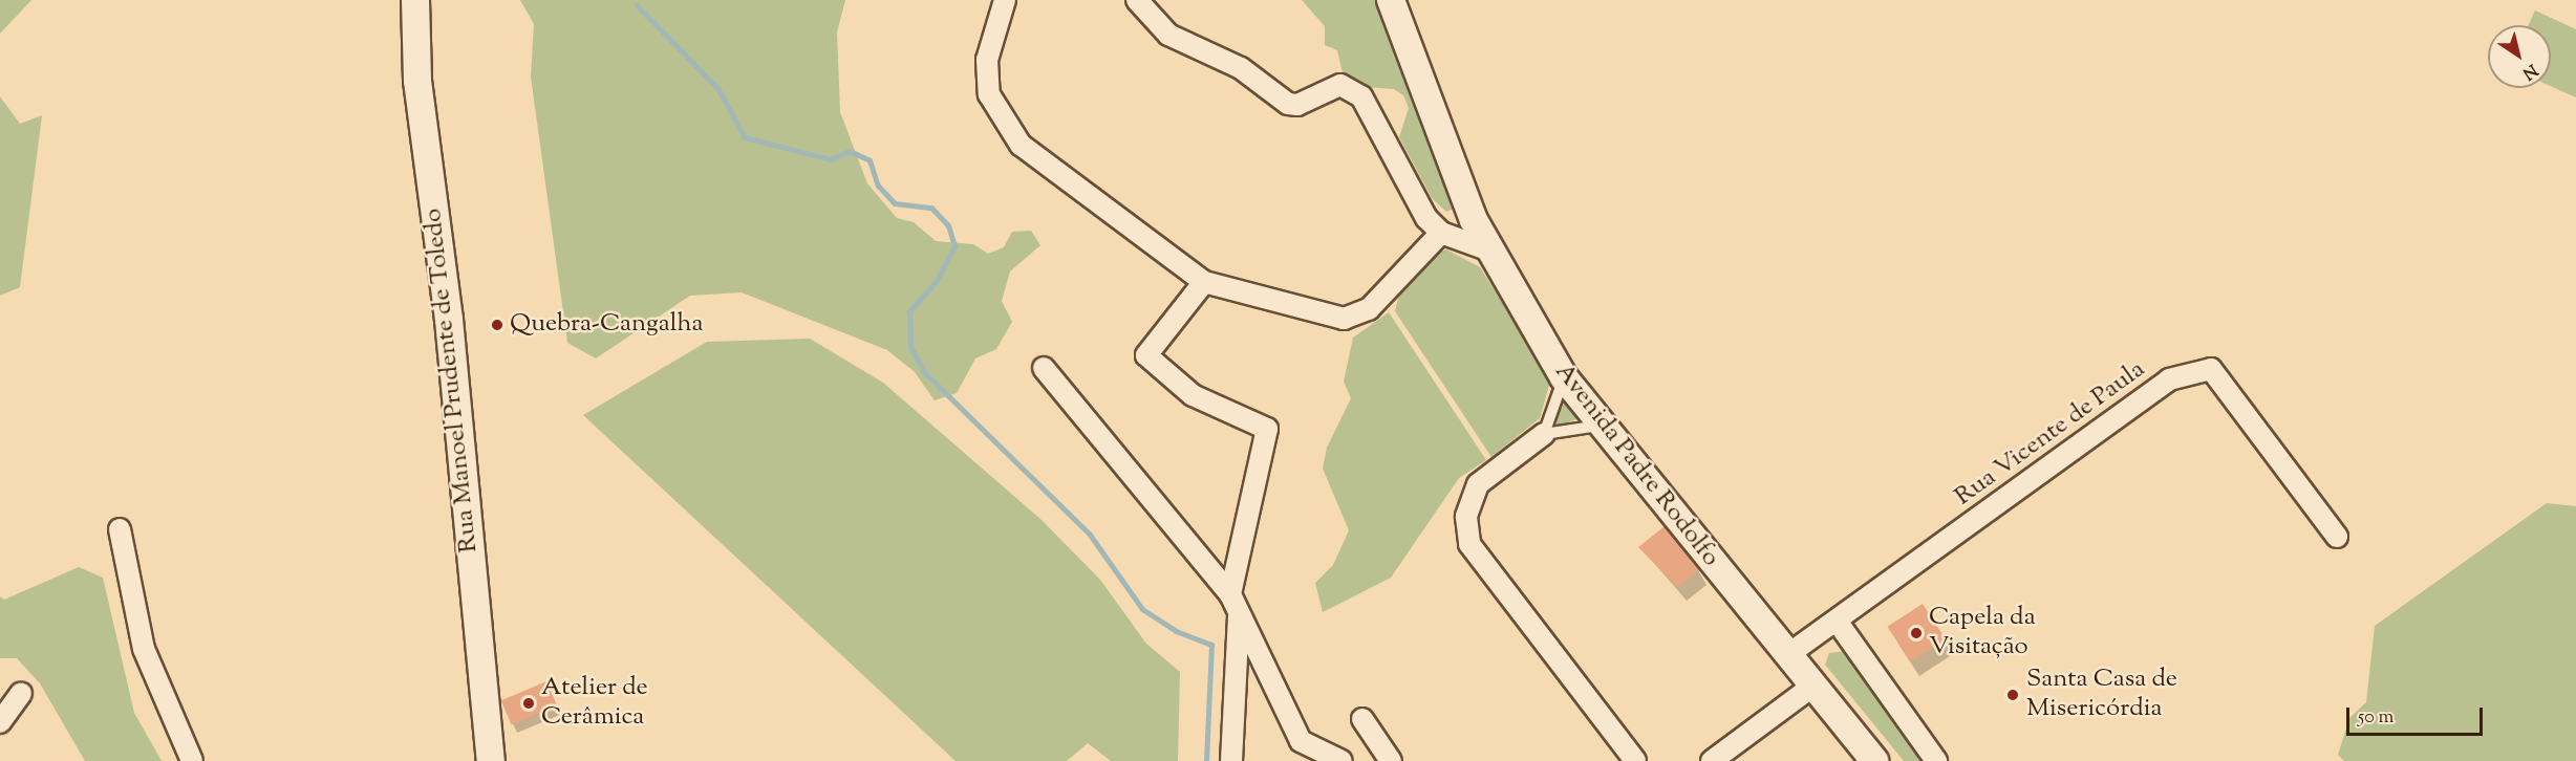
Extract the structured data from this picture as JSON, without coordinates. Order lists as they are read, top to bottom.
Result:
{
  "streets": {
    "street": ["Rua Manoel Prudente de Toledo", "Rua Vicente de Paula", "Avenida Padre Rodolfo"]
  },
  "crossings": [
    ["Rua Vicente de Paula", "Avenida Padre Rodolfo"]
  ],
  "places": [
    "Quebra-Cangalha",
    "Capela da Visitação",
    "Santa Casa de Misericórdia",
    "Atelier de Cerâmica"
  ],
  "scale_bar": "50 m",
  "north": "bottom right"
}
